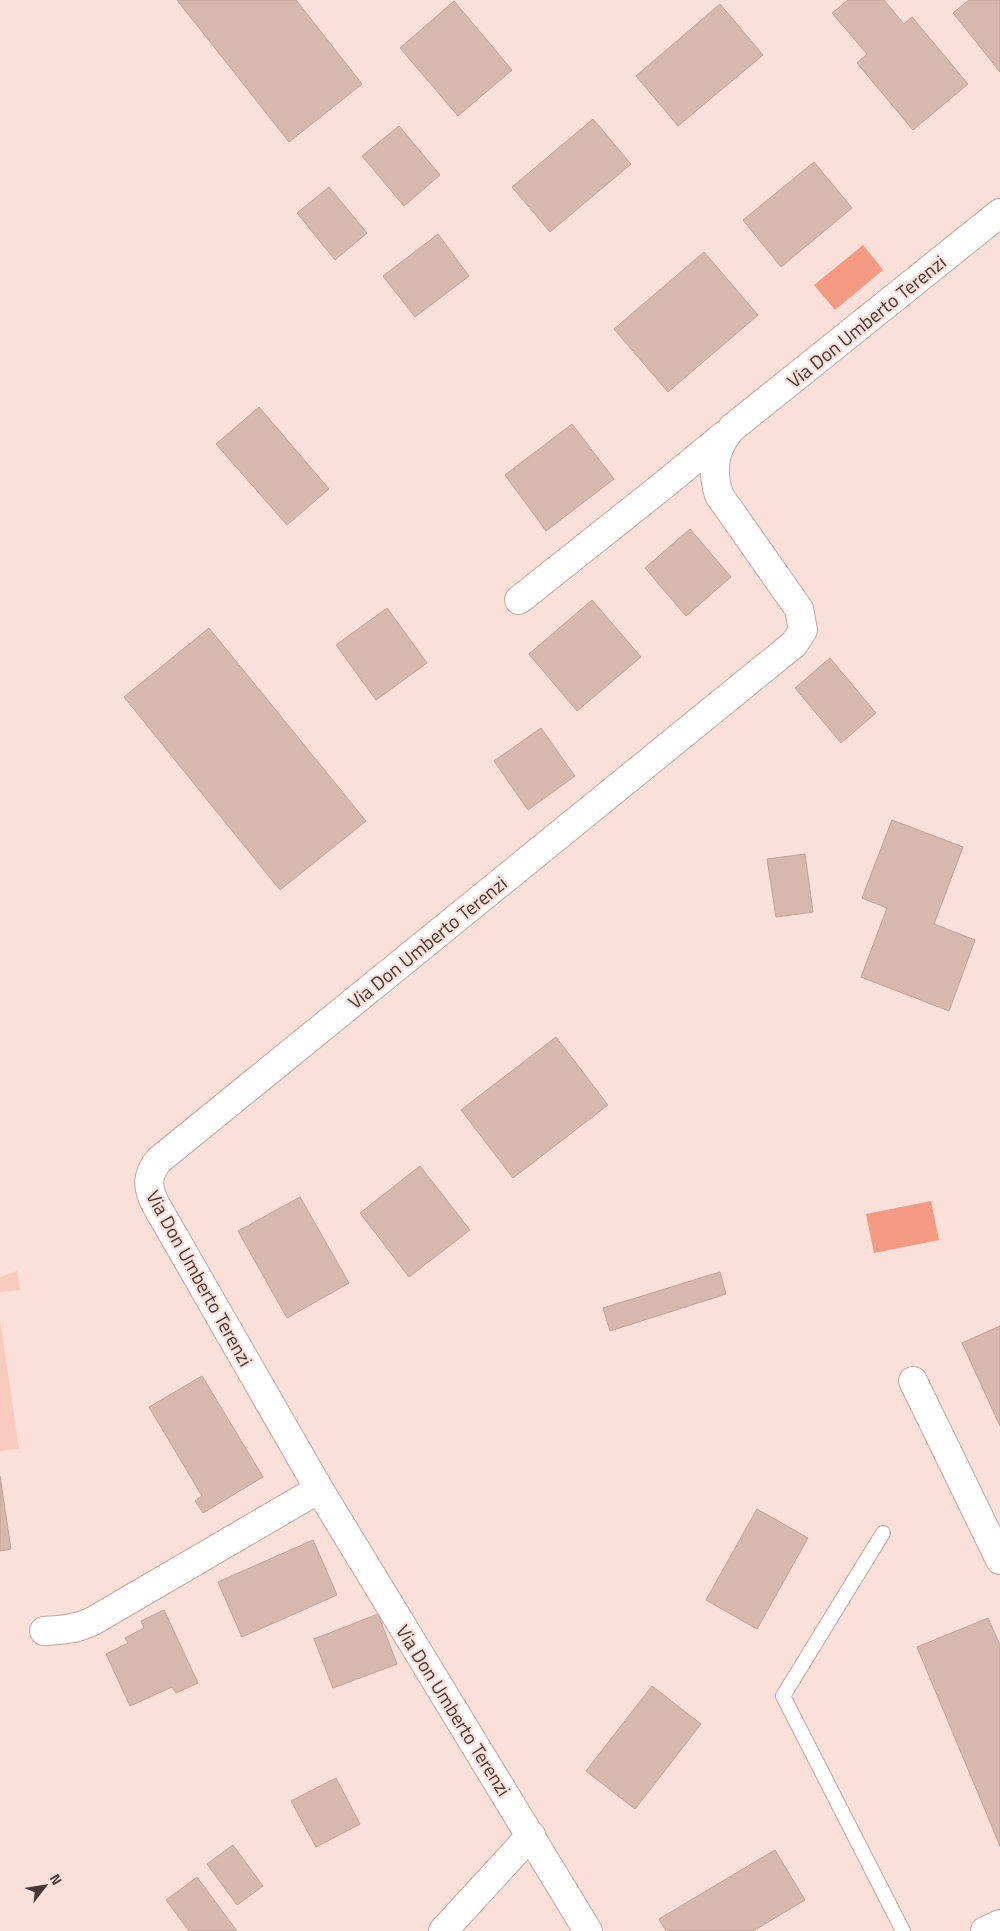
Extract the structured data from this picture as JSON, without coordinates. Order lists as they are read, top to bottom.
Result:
{
  "streets": {
    "street": ["Via Don Umberto Terenzi"]
  },
  "north": "top right"
}
